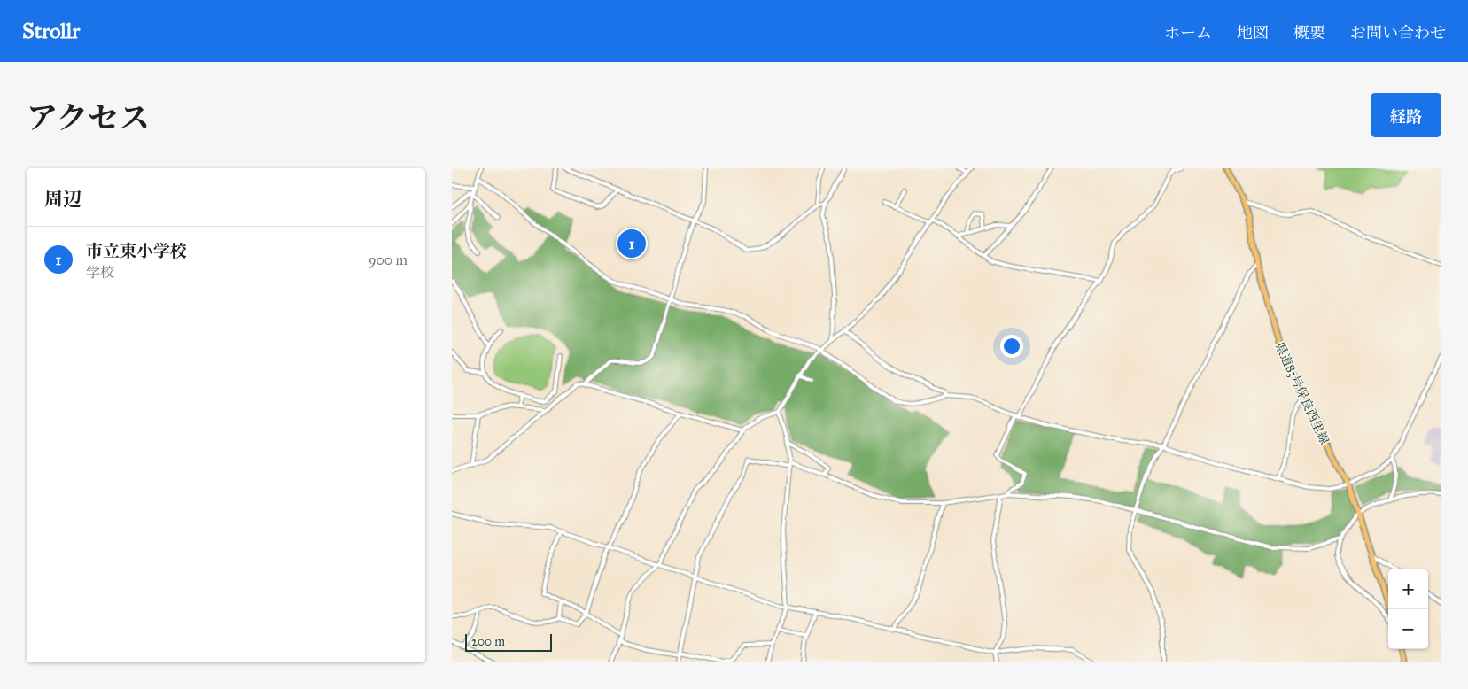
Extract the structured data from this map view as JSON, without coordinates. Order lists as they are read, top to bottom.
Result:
{
  "streets": {
    "main road": ["県道83号保良西里線"]
  },
  "scale_bar": "200 m",
  "page": {
    "header": "Strollr",
    "nav": [
      "ホーム",
      "地図",
      "概要",
      "お問い合わせ"
    ],
    "title": "アクセス",
    "buttons": "経路",
    "heading": "周辺",
    "list": [
      {
        "mark": "1",
        "name": "市立東小学校",
        "note": "学校",
        "value": "900 m"
      }
    ],
    "pins": "1",
    "map_buttons": ["+", "−"],
    "scale": "200 m"
  }
}
